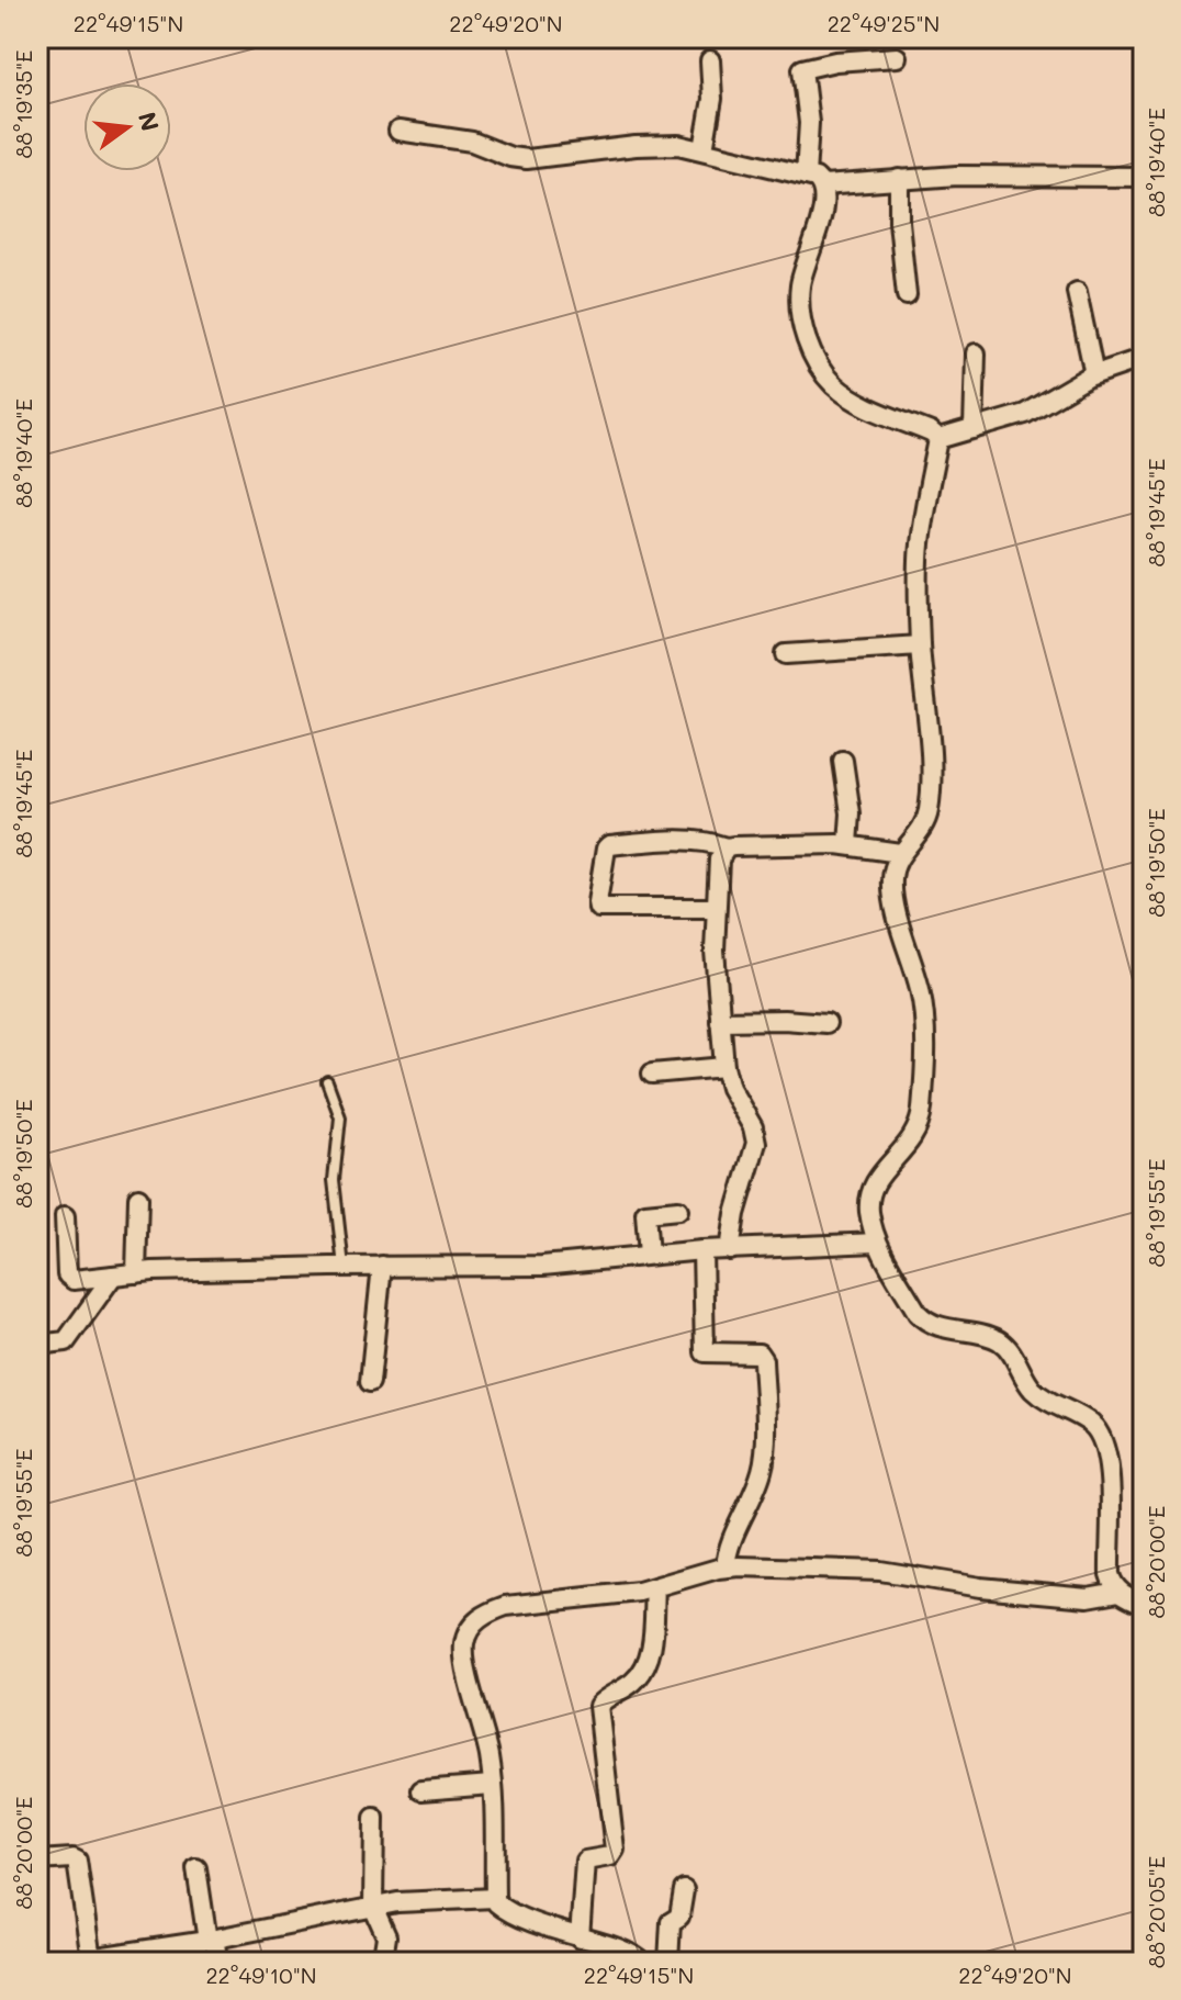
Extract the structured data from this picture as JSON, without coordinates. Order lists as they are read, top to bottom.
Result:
{
  "north": "right",
  "coordinates": [
    "22°49'15\"N",
    "22°49'20\"N",
    "22°49'25\"N",
    "88°19'35\"E",
    "88°19'40\"E",
    "88°19'45\"E",
    "88°19'50\"E",
    "88°19'55\"E",
    "88°20'00\"E",
    "88°20'05\"E",
    "22°49'10\"N"
  ]
}
